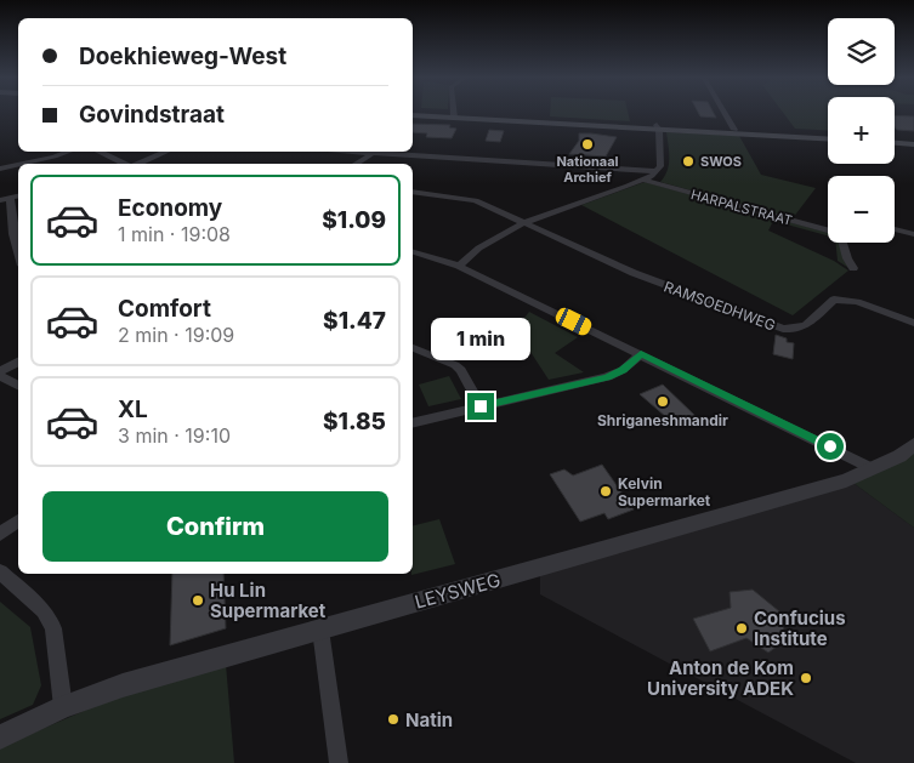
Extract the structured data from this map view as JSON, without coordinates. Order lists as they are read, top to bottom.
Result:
{
  "streets": {
    "street": ["HARPALSTRAAT", "RAMSOEDHWEG", "LEYSWEG"]
  },
  "places": [
    "Nationaal Archief",
    "SWOS",
    "Shriganeshmandir",
    "Kelvin Supermarket",
    "Hu Lin Supermarket",
    "Confucius Institute",
    "Anton de Kom University ADEK",
    "Natin"
  ],
  "page": {
    "map_buttons": ["+", "−"],
    "banner": ["Doekhieweg-West", "Govindstraat"],
    "list": [
      {
        "name": "Economy",
        "note": "1 min · 19:08",
        "value": "$1.09"
      },
      {
        "name": "Comfort",
        "note": "2 min · 19:09",
        "value": "$1.47"
      },
      {
        "name": "XL",
        "note": "3 min · 19:10",
        "value": "$1.85"
      }
    ],
    "bubble": "1 min",
    "buttons": "Confirm"
  }
}
